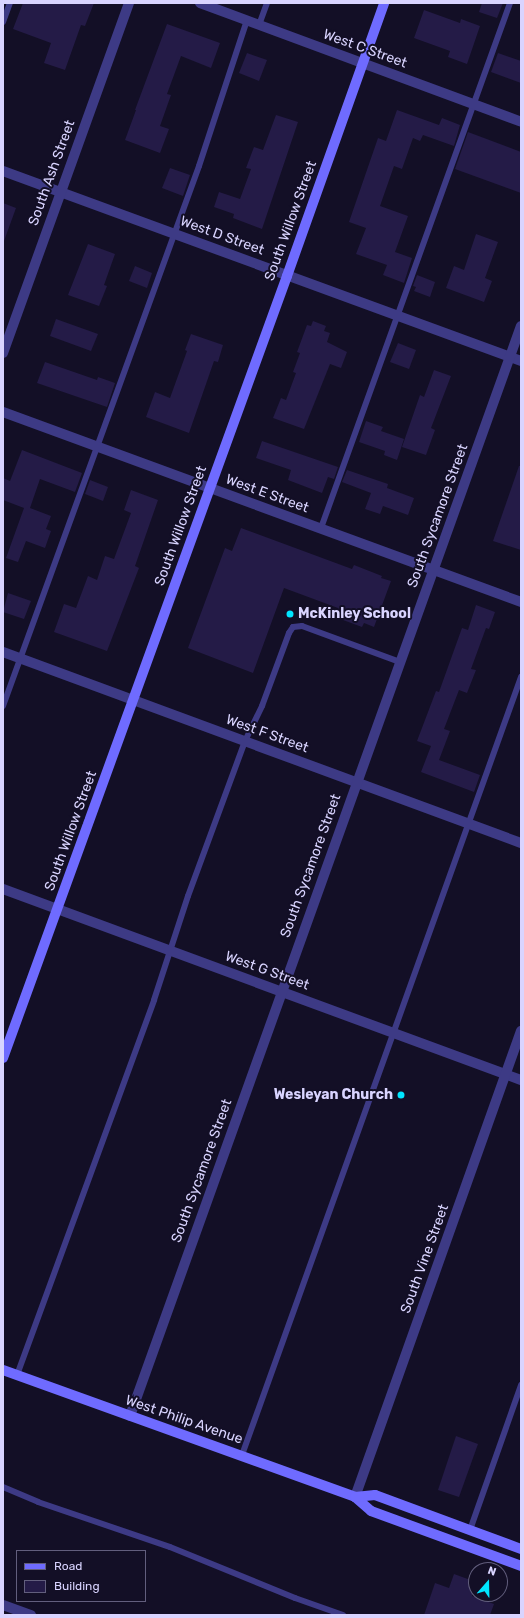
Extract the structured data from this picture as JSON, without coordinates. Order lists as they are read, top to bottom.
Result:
{
  "streets": {
    "main road": ["South Willow Street", "West Philip Avenue"],
    "street": [
      "West C Street",
      "South Ash Street",
      "West D Street",
      "West E Street",
      "South Sycamore Street",
      "West F Street",
      "West G Street",
      "South Vine Street"
    ]
  },
  "crossings": [
    ["West C Street", "South Willow Street"],
    ["South Ash Street", "West D Street"],
    ["South Willow Street", "West D Street"],
    ["South Willow Street", "West E Street"],
    ["South Willow Street", "West F Street"],
    ["South Willow Street", "West G Street"],
    ["West D Street", "South Sycamore Street"],
    ["West E Street", "South Sycamore Street"],
    ["South Sycamore Street", "West F Street"],
    ["South Sycamore Street", "West G Street"],
    ["South Sycamore Street", "West Philip Avenue"],
    ["West G Street", "South Vine Street"],
    ["South Vine Street", "West Philip Avenue"]
  ],
  "places": ["McKinley School", "Wesleyan Church"],
  "legend": ["Road", "Building"],
  "north": "top"
}
